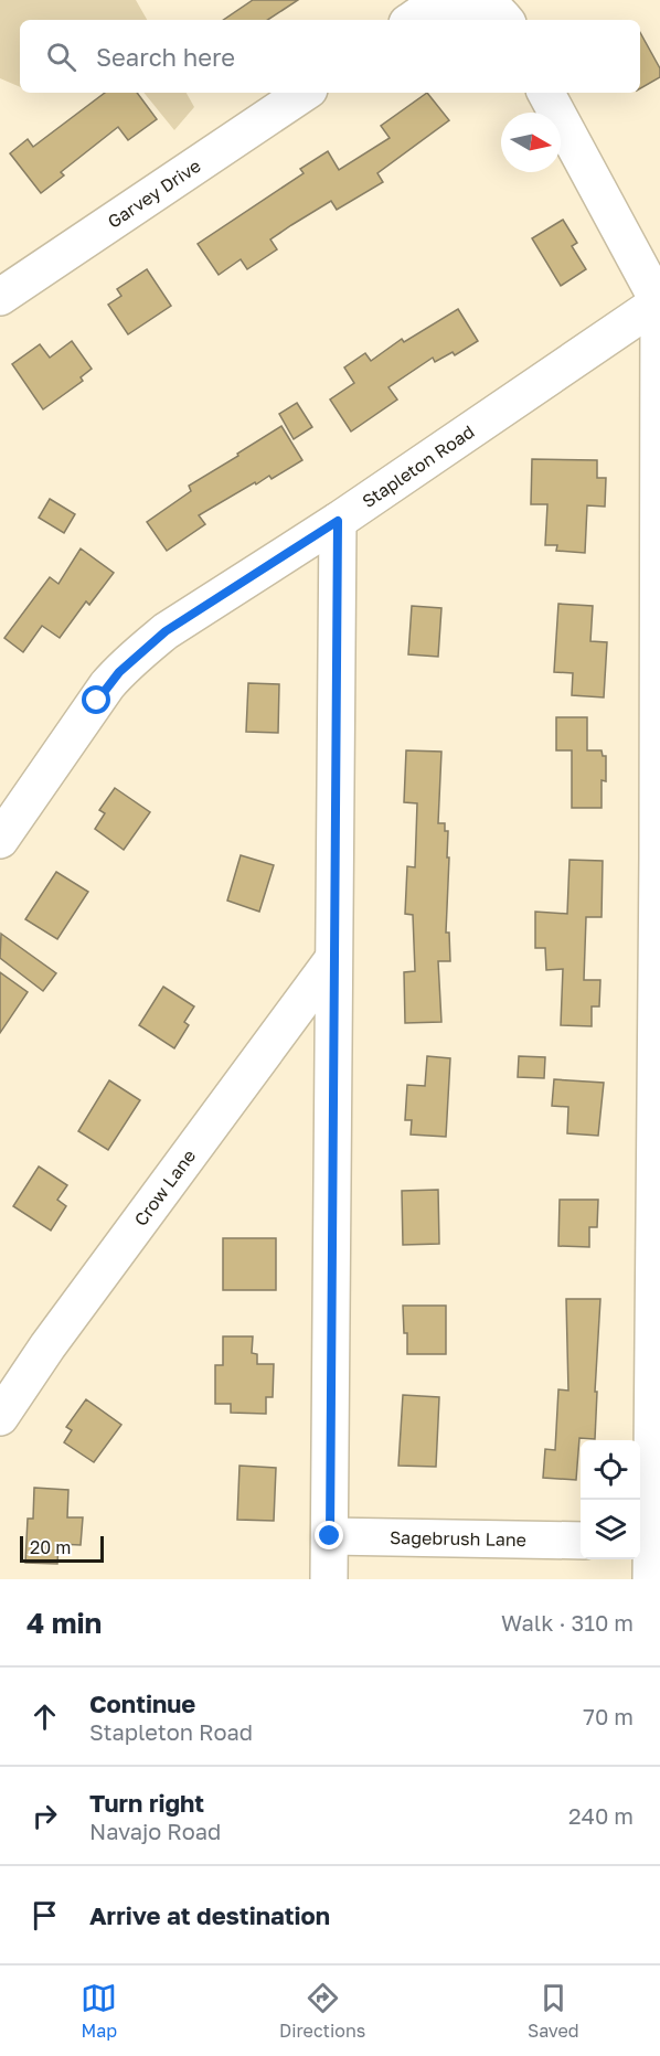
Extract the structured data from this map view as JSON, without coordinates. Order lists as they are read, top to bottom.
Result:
{
  "streets": {
    "street": [
      "Garvey Drive",
      "Stapleton Road",
      "Crow Lane",
      "Sagebrush Lane"
    ]
  },
  "scale_bar": "20 m",
  "north": "right",
  "page": {
    "search": "Search here",
    "scale": "20 m",
    "heading": ["4 min", "Walk · 310 m"],
    "list": [
      ["Continue", "Stapleton Road", "70 m"],
      ["Turn right", "Navajo Road", "240 m"],
      "Arrive at destination"
    ],
    "nav": ["Map", "Directions", "Saved"]
  }
}
